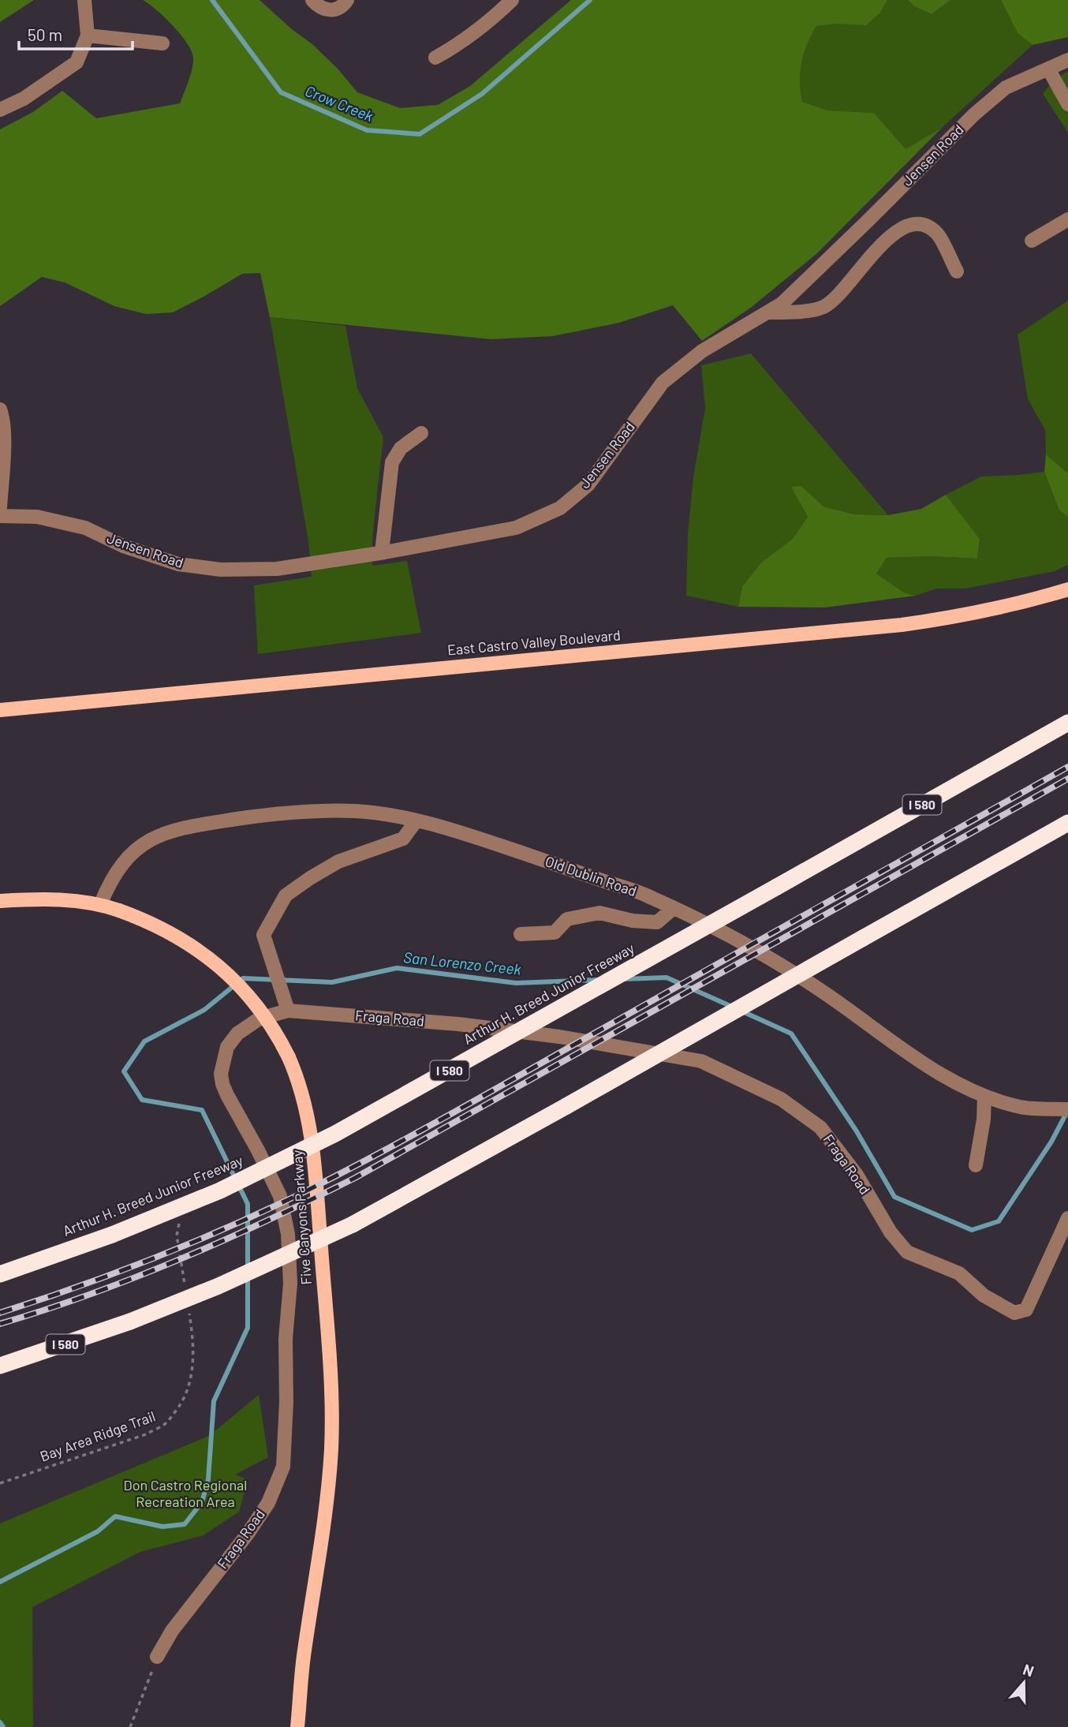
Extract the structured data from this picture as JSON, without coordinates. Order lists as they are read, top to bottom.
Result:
{
  "streets": {
    "highway": ["I 580", "Arthur H. Breed Junior Freeway"],
    "main road": ["East Castro Valley Boulevard", "Five Canyons Parkway"],
    "street": ["Jensen Road", "Old Dublin Road", "Fraga Road"],
    "path": ["Bay Area Ridge Trail"]
  },
  "crossings": [
    ["Old Dublin Road", "Five Canyons Parkway"]
  ],
  "water": ["Crow Creek", "San Lorenzo Creek"],
  "parks": ["Don Castro Regional Recreation Area"],
  "scale_bar": "50 m",
  "north": "top"
}
